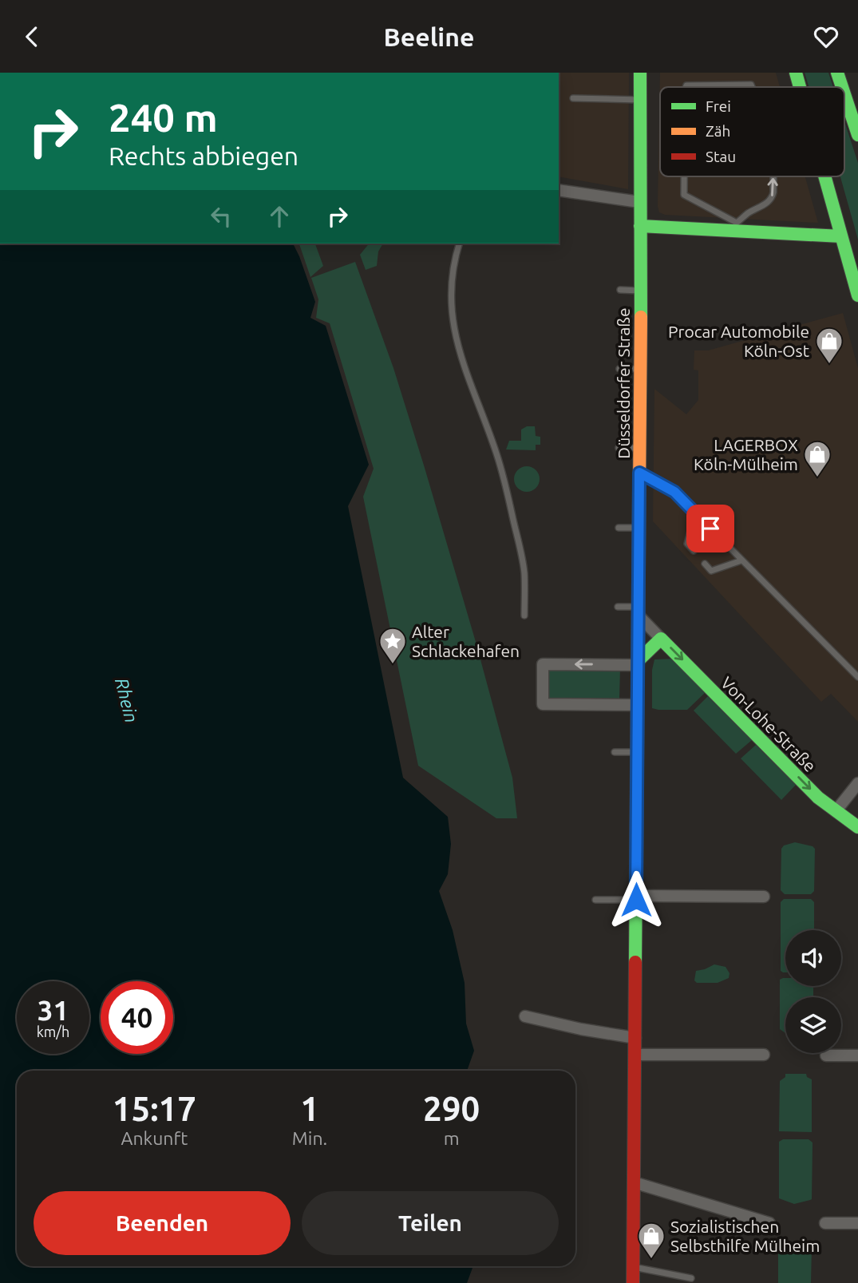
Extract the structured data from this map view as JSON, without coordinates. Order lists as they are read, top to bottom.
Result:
{
  "streets": {
    "street": ["Düsseldorfer Straße", "Von-Lohe-Straße"]
  },
  "crossings": [
    ["Düsseldorfer Straße", "Von-Lohe-Straße"]
  ],
  "one_way": ["Von-Lohe-Straße"],
  "water": ["Rhein"],
  "places": {
    "shop": ["Procar Automobile Köln-Ost", "LAGERBOX Köln-Mülheim", "Sozialistischen Selbsthilfe Mülheim"],
    "place": ["Alter Schlackehafen"]
  },
  "legend": ["Frei", "Zäh", "Stau"],
  "page": {
    "header": "Beeline",
    "turn": ["240 m", "Rechts abbiegen"],
    "speed": "31 km/h",
    "limit": "40",
    "eta": [
      "15:17",
      "Ankunft",
      "1",
      "Min.",
      "290",
      "m"
    ],
    "buttons": ["Beenden", "Teilen"]
  }
}
